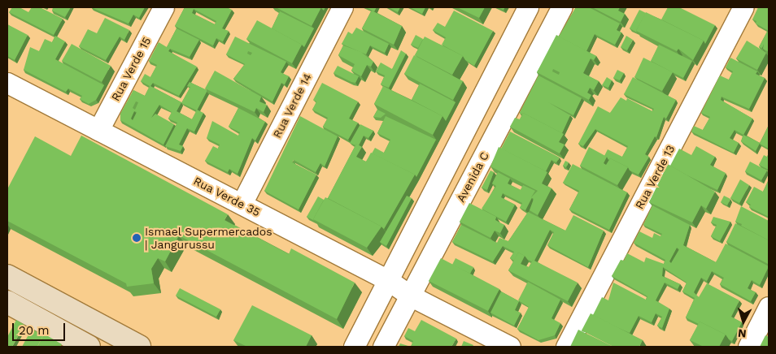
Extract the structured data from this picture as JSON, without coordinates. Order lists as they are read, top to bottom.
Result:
{
  "streets": {
    "street": [
      "Rua Verde 15",
      "Rua Verde 14",
      "Avenida C",
      "Rua Verde 13",
      "Rua Verde 35"
    ]
  },
  "crossings": [
    ["Rua Verde 15", "Rua Verde 35"],
    ["Rua Verde 14", "Rua Verde 35"],
    ["Avenida C", "Rua Verde 35"]
  ],
  "places": ["Ismael Supermercados | Jangurussu"],
  "scale_bar": "20 m",
  "north": "bottom"
}
